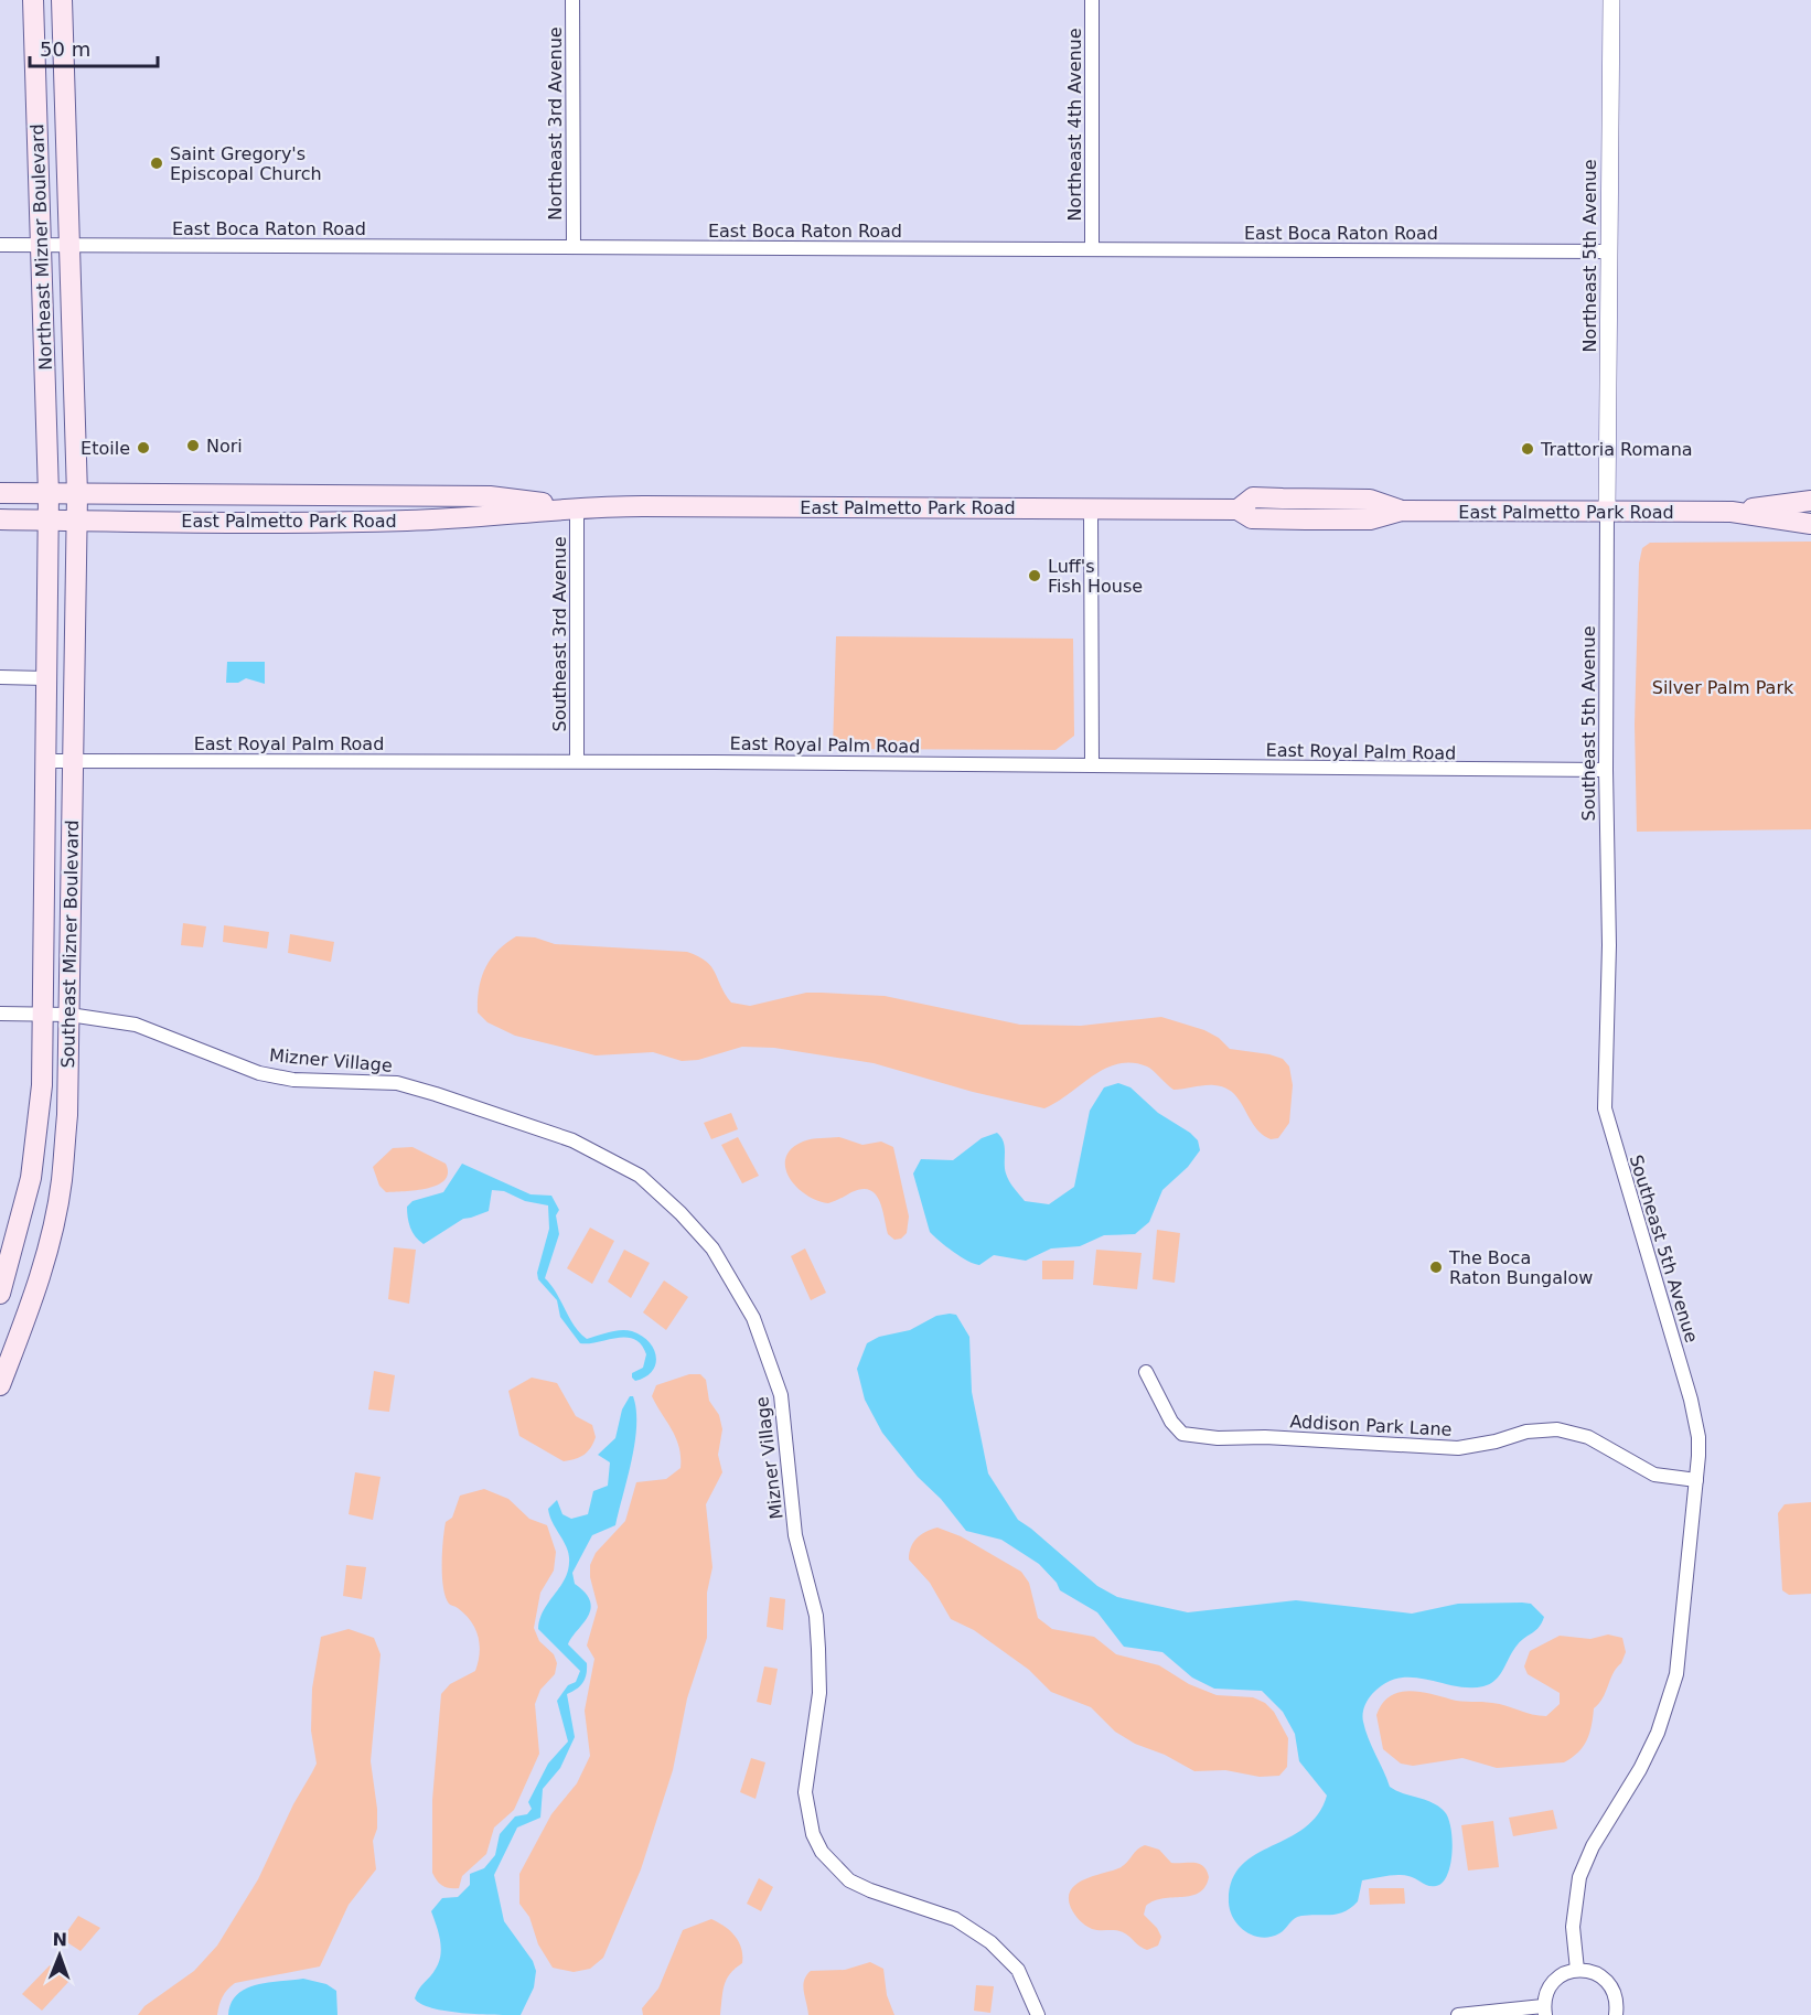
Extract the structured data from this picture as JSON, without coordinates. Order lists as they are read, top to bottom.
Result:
{
  "streets": {
    "main road": ["Northeast Mizner Boulevard", "East Palmetto Park Road", "Southeast Mizner Boulevard"],
    "street": [
      "Northeast 3rd Avenue",
      "Northeast 4th Avenue",
      "East Boca Raton Road",
      "Northeast 5th Avenue",
      "Southeast 3rd Avenue",
      "Southeast 5th Avenue",
      "East Royal Palm Road",
      "Mizner Village",
      "Addison Park Lane"
    ]
  },
  "crossings": [
    ["Northeast 3rd Avenue", "East Boca Raton Road"],
    ["Northeast 4th Avenue", "East Boca Raton Road"],
    ["East Boca Raton Road", "Northeast Mizner Boulevard"],
    ["East Boca Raton Road", "Northeast 5th Avenue"],
    ["Northeast Mizner Boulevard", "East Palmetto Park Road"],
    ["Northeast Mizner Boulevard", "Southeast Mizner Boulevard"],
    ["Northeast 5th Avenue", "East Palmetto Park Road"],
    ["Northeast 5th Avenue", "Southeast 5th Avenue"],
    ["East Palmetto Park Road", "Southeast 3rd Avenue"],
    ["East Palmetto Park Road", "Southeast 5th Avenue"],
    ["East Palmetto Park Road", "Southeast Mizner Boulevard"],
    ["Southeast 3rd Avenue", "East Royal Palm Road"],
    ["Southeast 5th Avenue", "East Royal Palm Road"],
    ["Southeast 5th Avenue", "Addison Park Lane"],
    ["East Royal Palm Road", "Southeast Mizner Boulevard"],
    ["Southeast Mizner Boulevard", "Mizner Village"]
  ],
  "parks": ["Silver Palm Park"],
  "places": [
    "Saint Gregory's Episcopal Church",
    "Nori",
    "Etoile",
    "Trattoria Romana",
    "Luff's Fish House",
    "The Boca Raton Bungalow"
  ],
  "scale_bar": "50 m",
  "north": "top"
}
